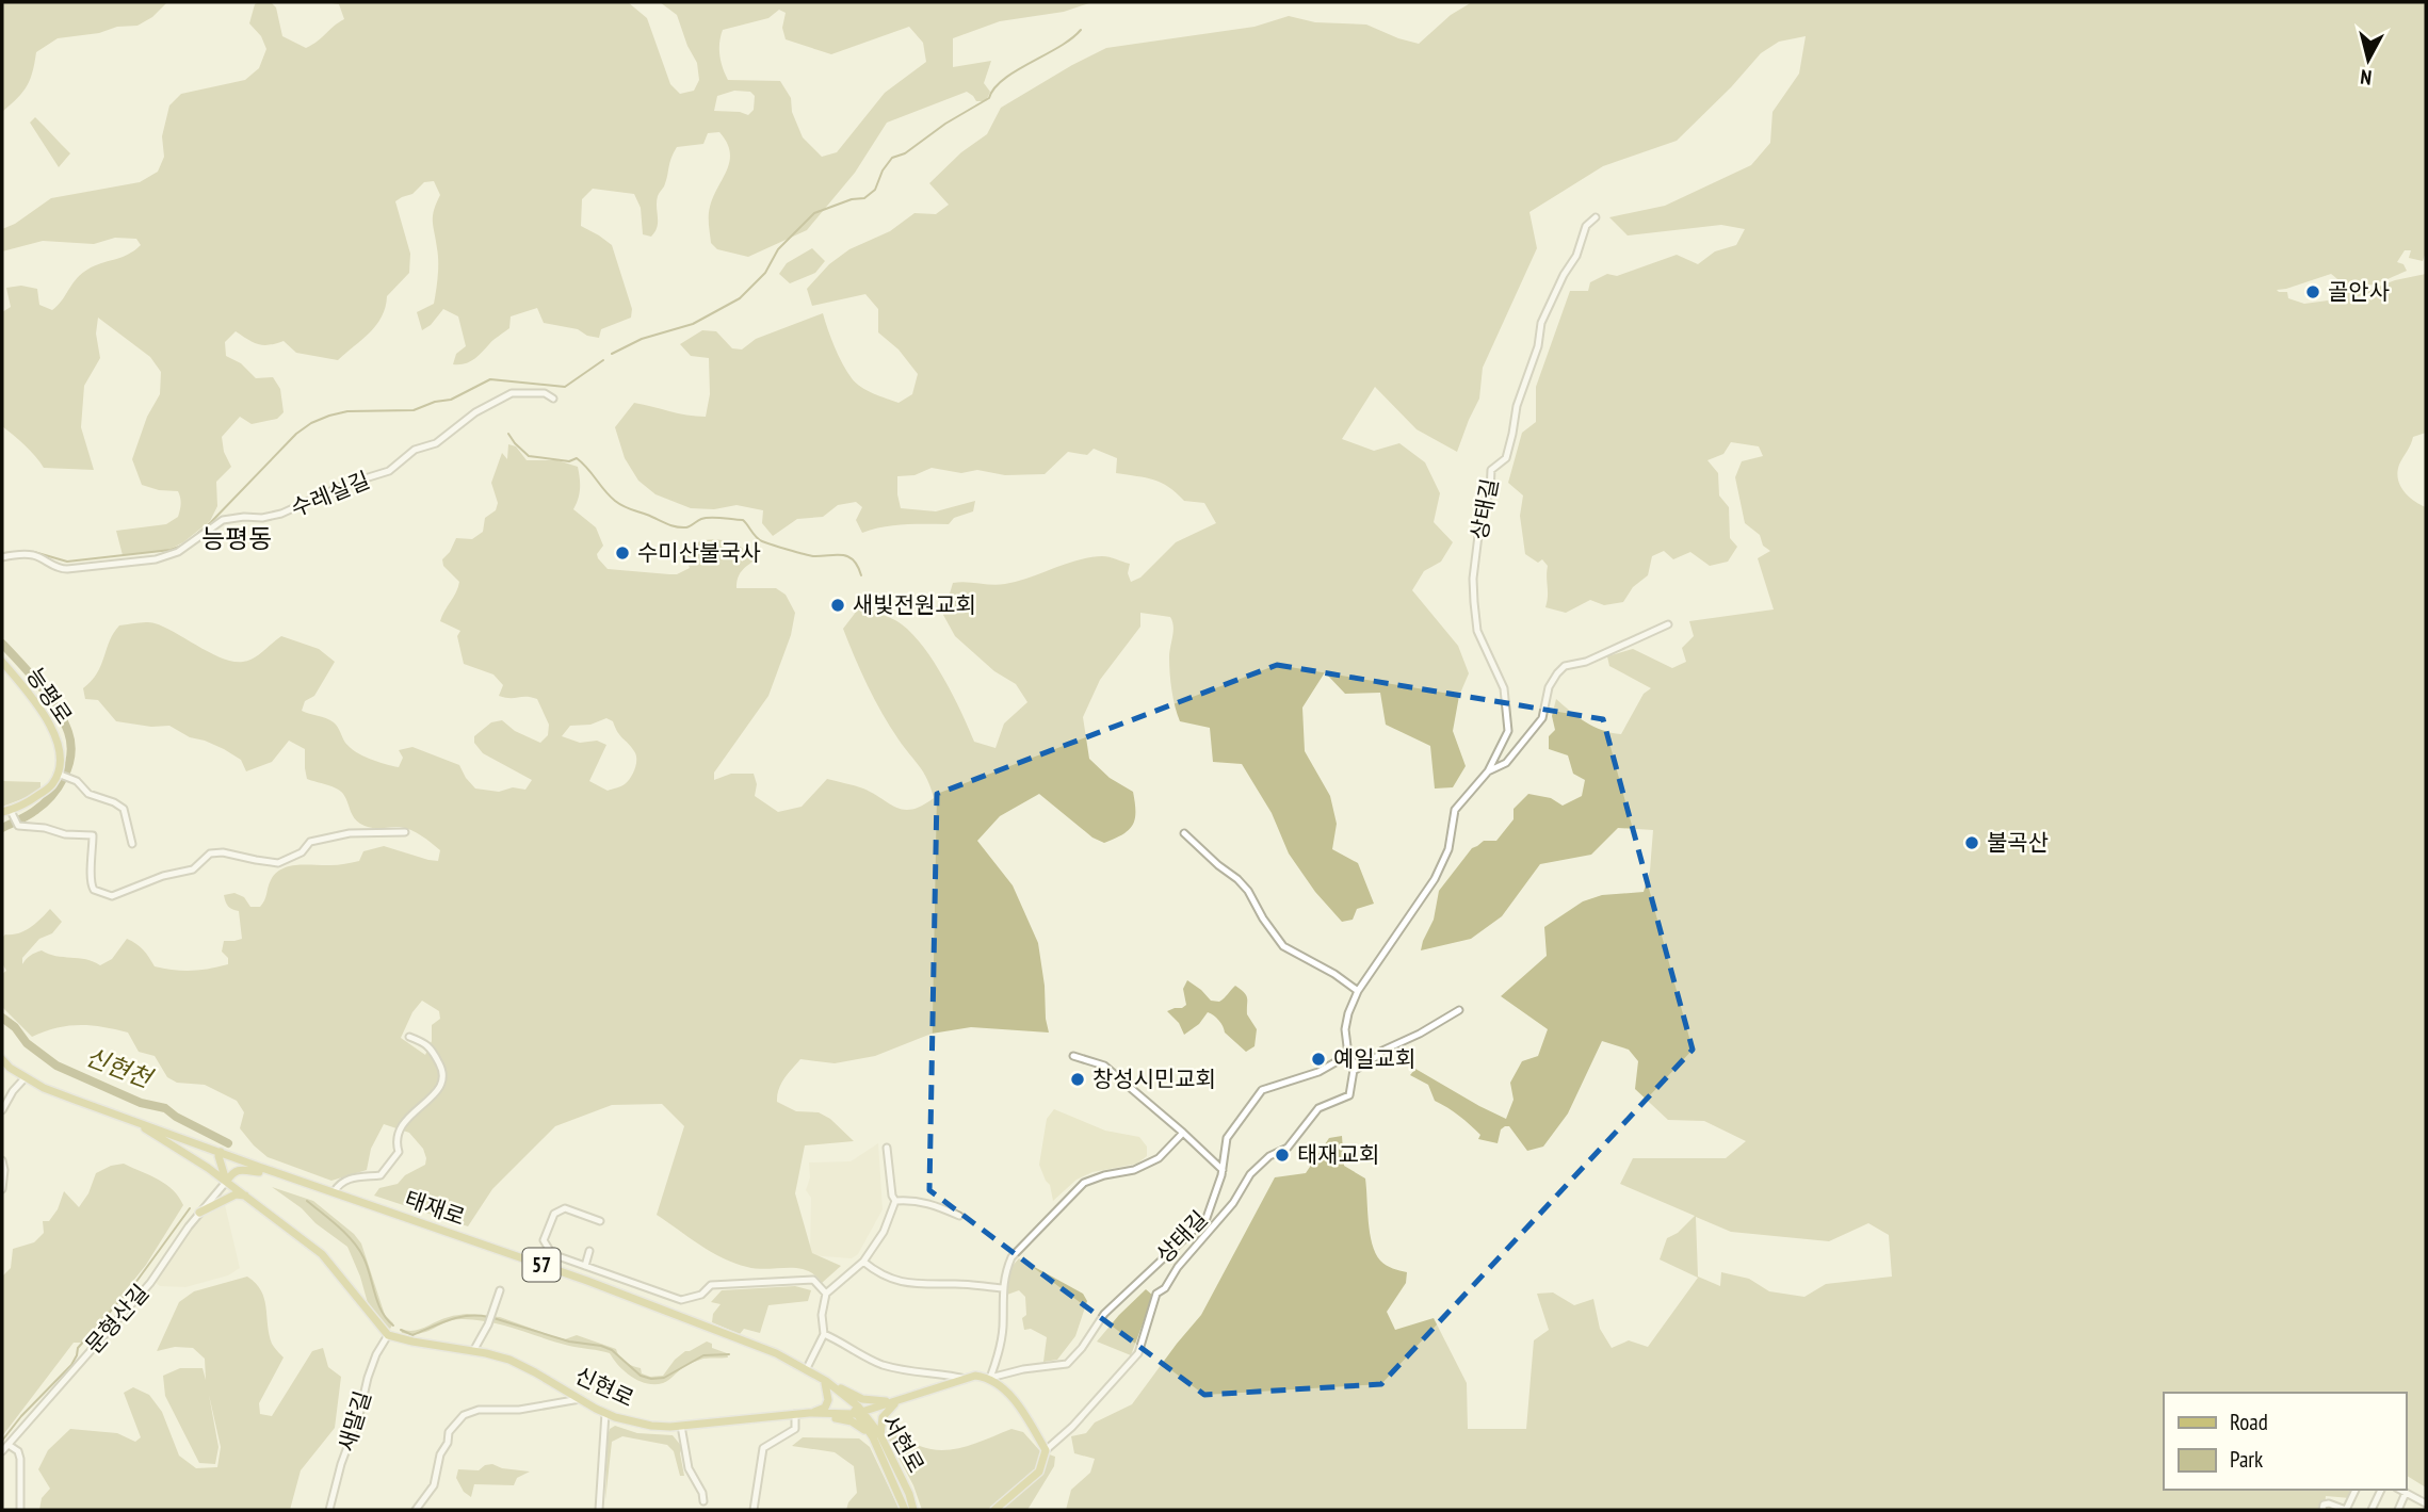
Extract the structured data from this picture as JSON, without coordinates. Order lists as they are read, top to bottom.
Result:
{
  "streets": {
    "main road": [
      "능평로",
      "태재로",
      "57",
      "신현로",
      "서현로"
    ],
    "street": [
      "수레실길",
      "상태길",
      "문형산길",
      "새말길"
    ]
  },
  "crossings": [
    ["상태길", "신현로"],
    ["태재로", "서현로"],
    ["신현로", "새말길"],
    ["신현로", "서현로"]
  ],
  "districts": ["능평동"],
  "water": ["신현천"],
  "places": [
    "골안사",
    "수미산불국사",
    "새빛전원교회",
    "불곡산",
    "예일교회",
    "창성시민교회",
    "태재교회"
  ],
  "legend": ["Road", "Park"],
  "north": "bottom"
}
